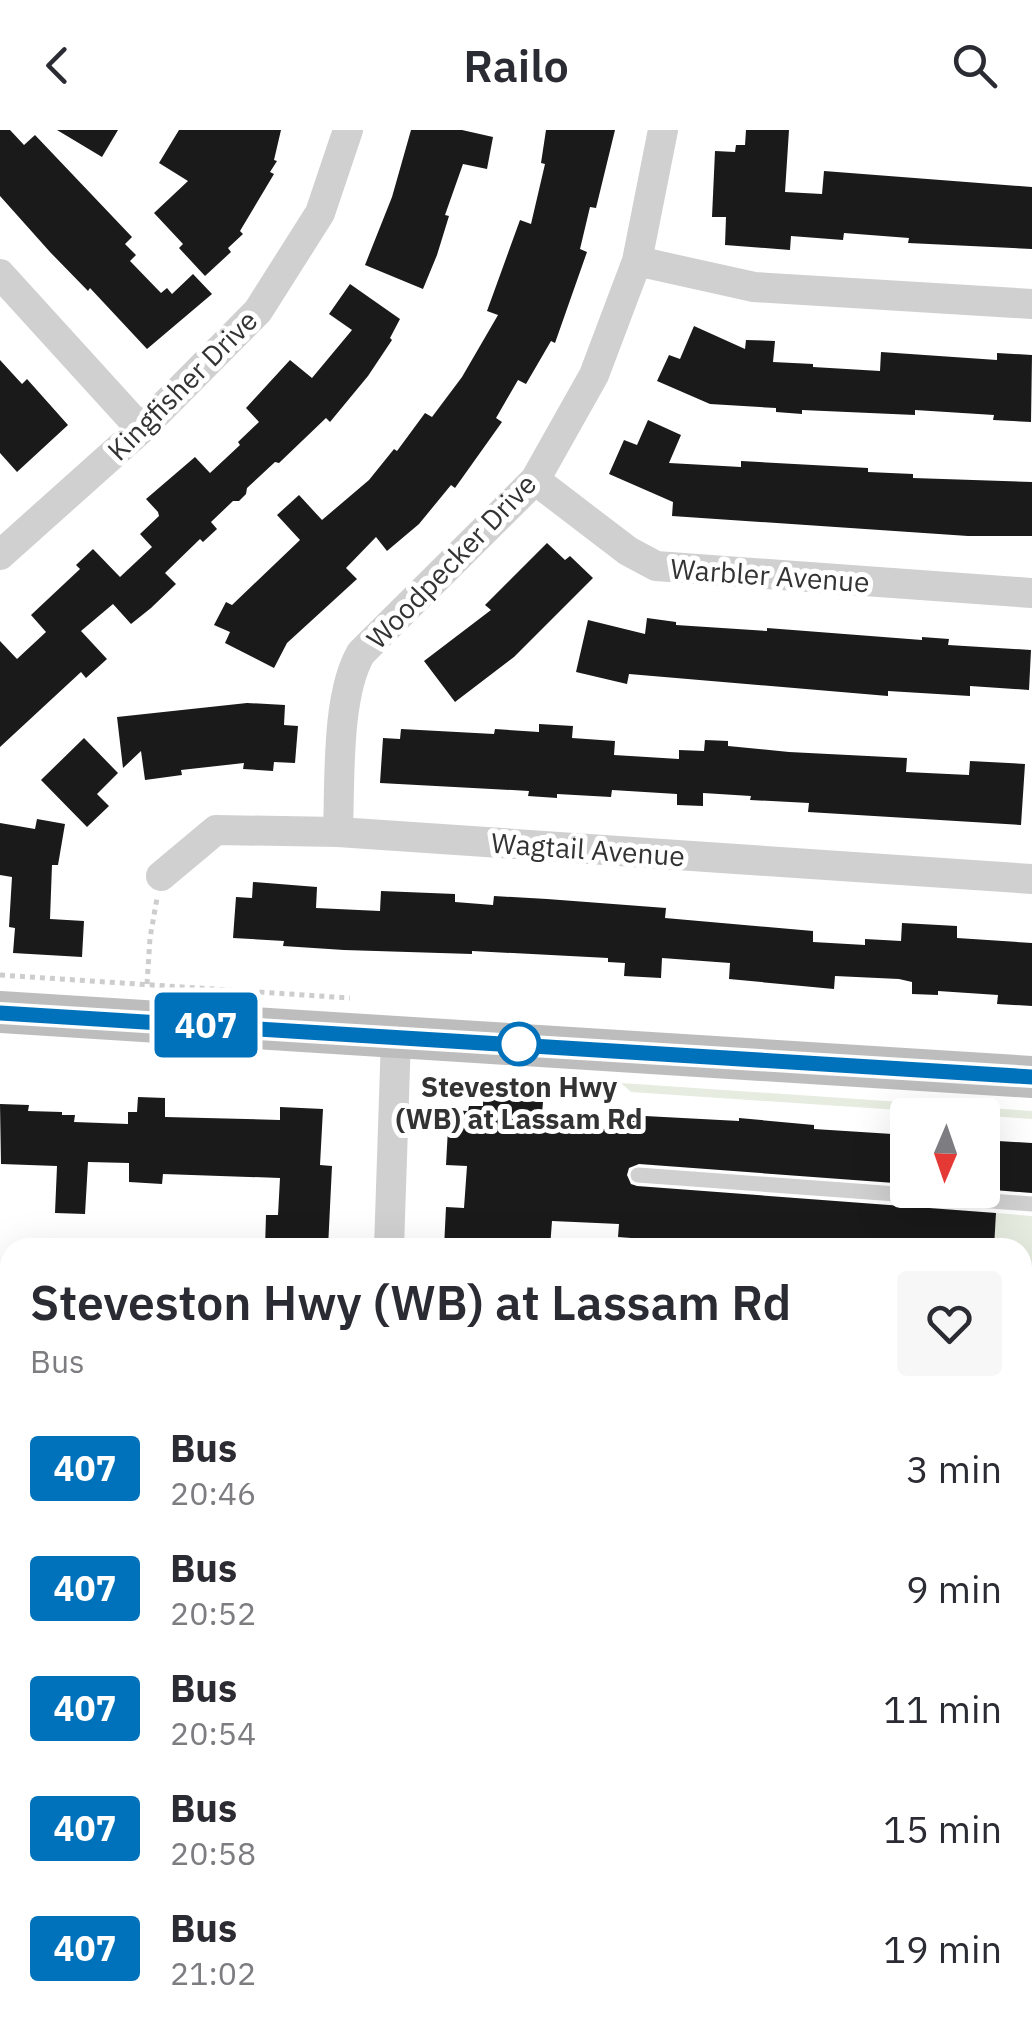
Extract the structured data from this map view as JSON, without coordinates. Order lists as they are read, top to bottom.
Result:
{
  "streets": {
    "street": [
      "Kingfisher Drive",
      "Woodpecker Drive",
      "Warbler Avenue",
      "Wagtail Avenue"
    ]
  },
  "crossings": [
    ["Woodpecker Drive", "Warbler Avenue"],
    ["Woodpecker Drive", "Wagtail Avenue"]
  ],
  "places": ["Steveston Hwy (WB) at Lassam Rd"],
  "lines": ["bus line 407"],
  "north": "bottom",
  "page": {
    "header": "Railo",
    "on_map": "407",
    "heading": ["Steveston Hwy (WB) at Lassam Rd", "Bus"],
    "list": [
      {
        "mark": "407",
        "name": "Bus",
        "note": "20:46",
        "value": "3 min"
      },
      {
        "mark": "407",
        "name": "Bus",
        "note": "20:52",
        "value": "9 min"
      },
      {
        "mark": "407",
        "name": "Bus",
        "note": "20:54",
        "value": "11 min"
      },
      {
        "mark": "407",
        "name": "Bus",
        "note": "20:58",
        "value": "15 min"
      },
      {
        "mark": "407",
        "name": "Bus",
        "note": "21:02",
        "value": "19 min"
      }
    ]
  }
}
